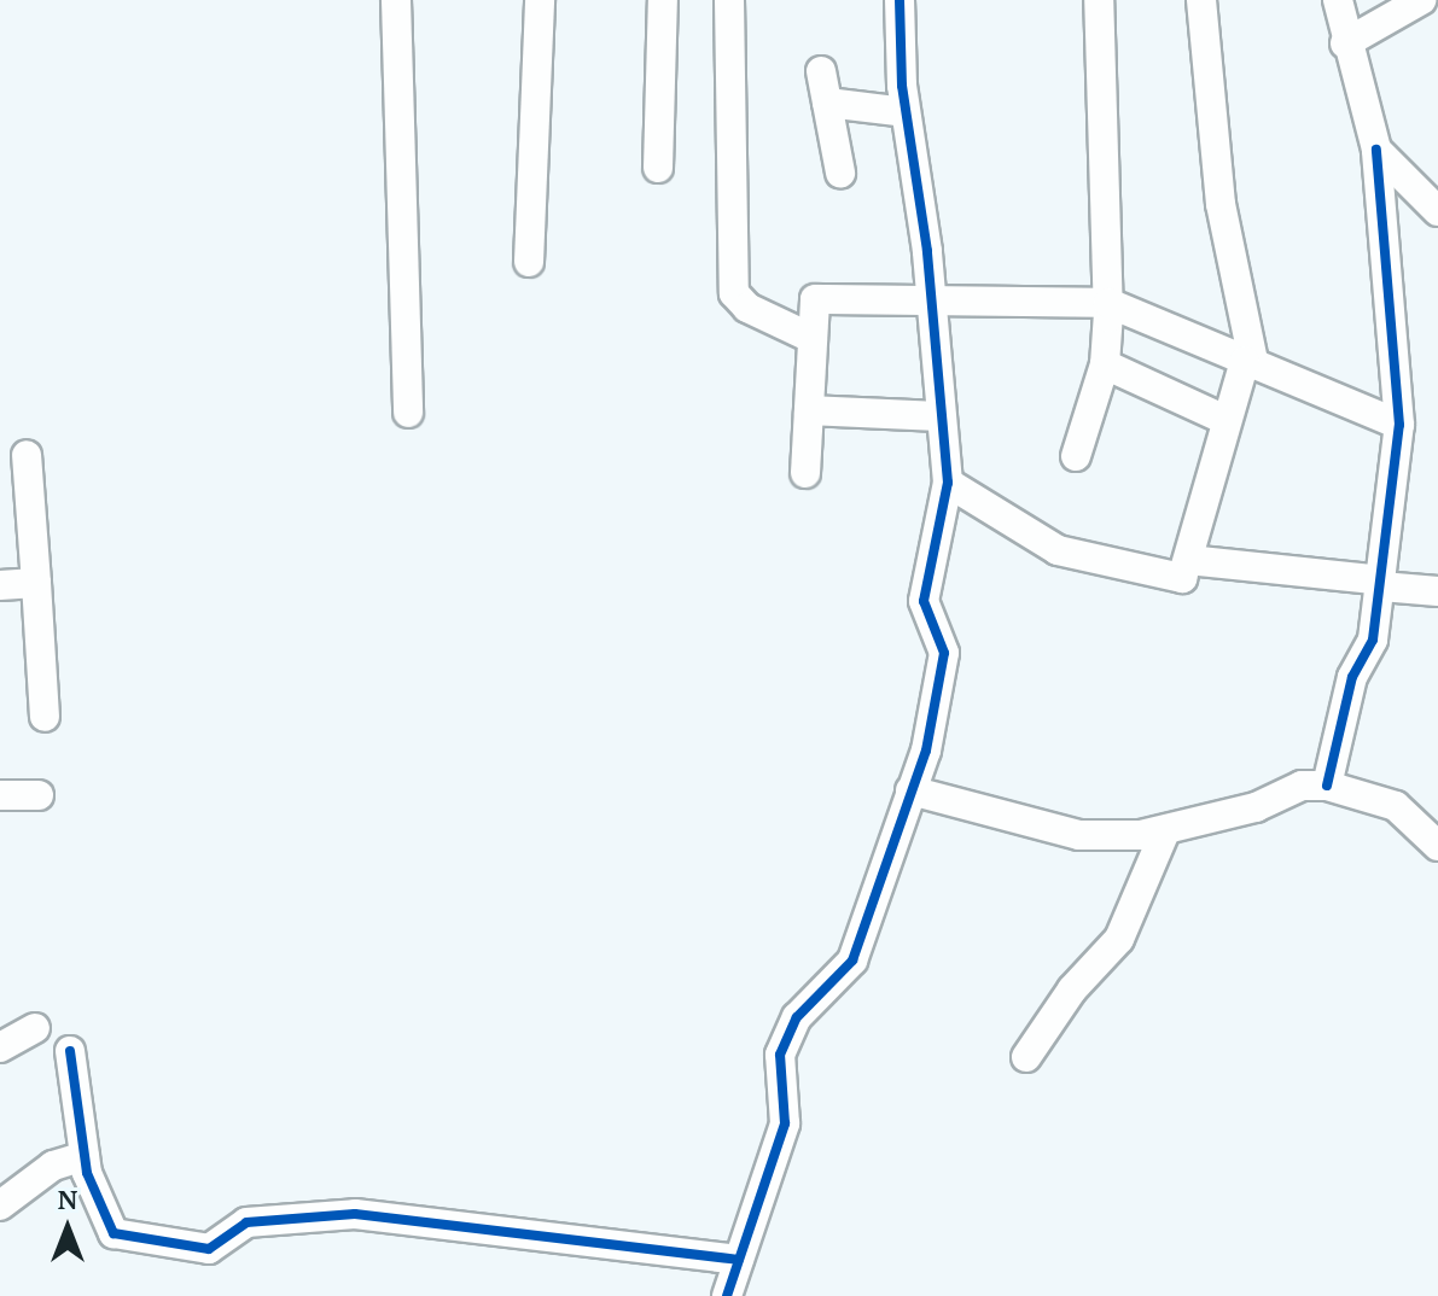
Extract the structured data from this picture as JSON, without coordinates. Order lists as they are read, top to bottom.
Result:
{
  "north": "top"
}
